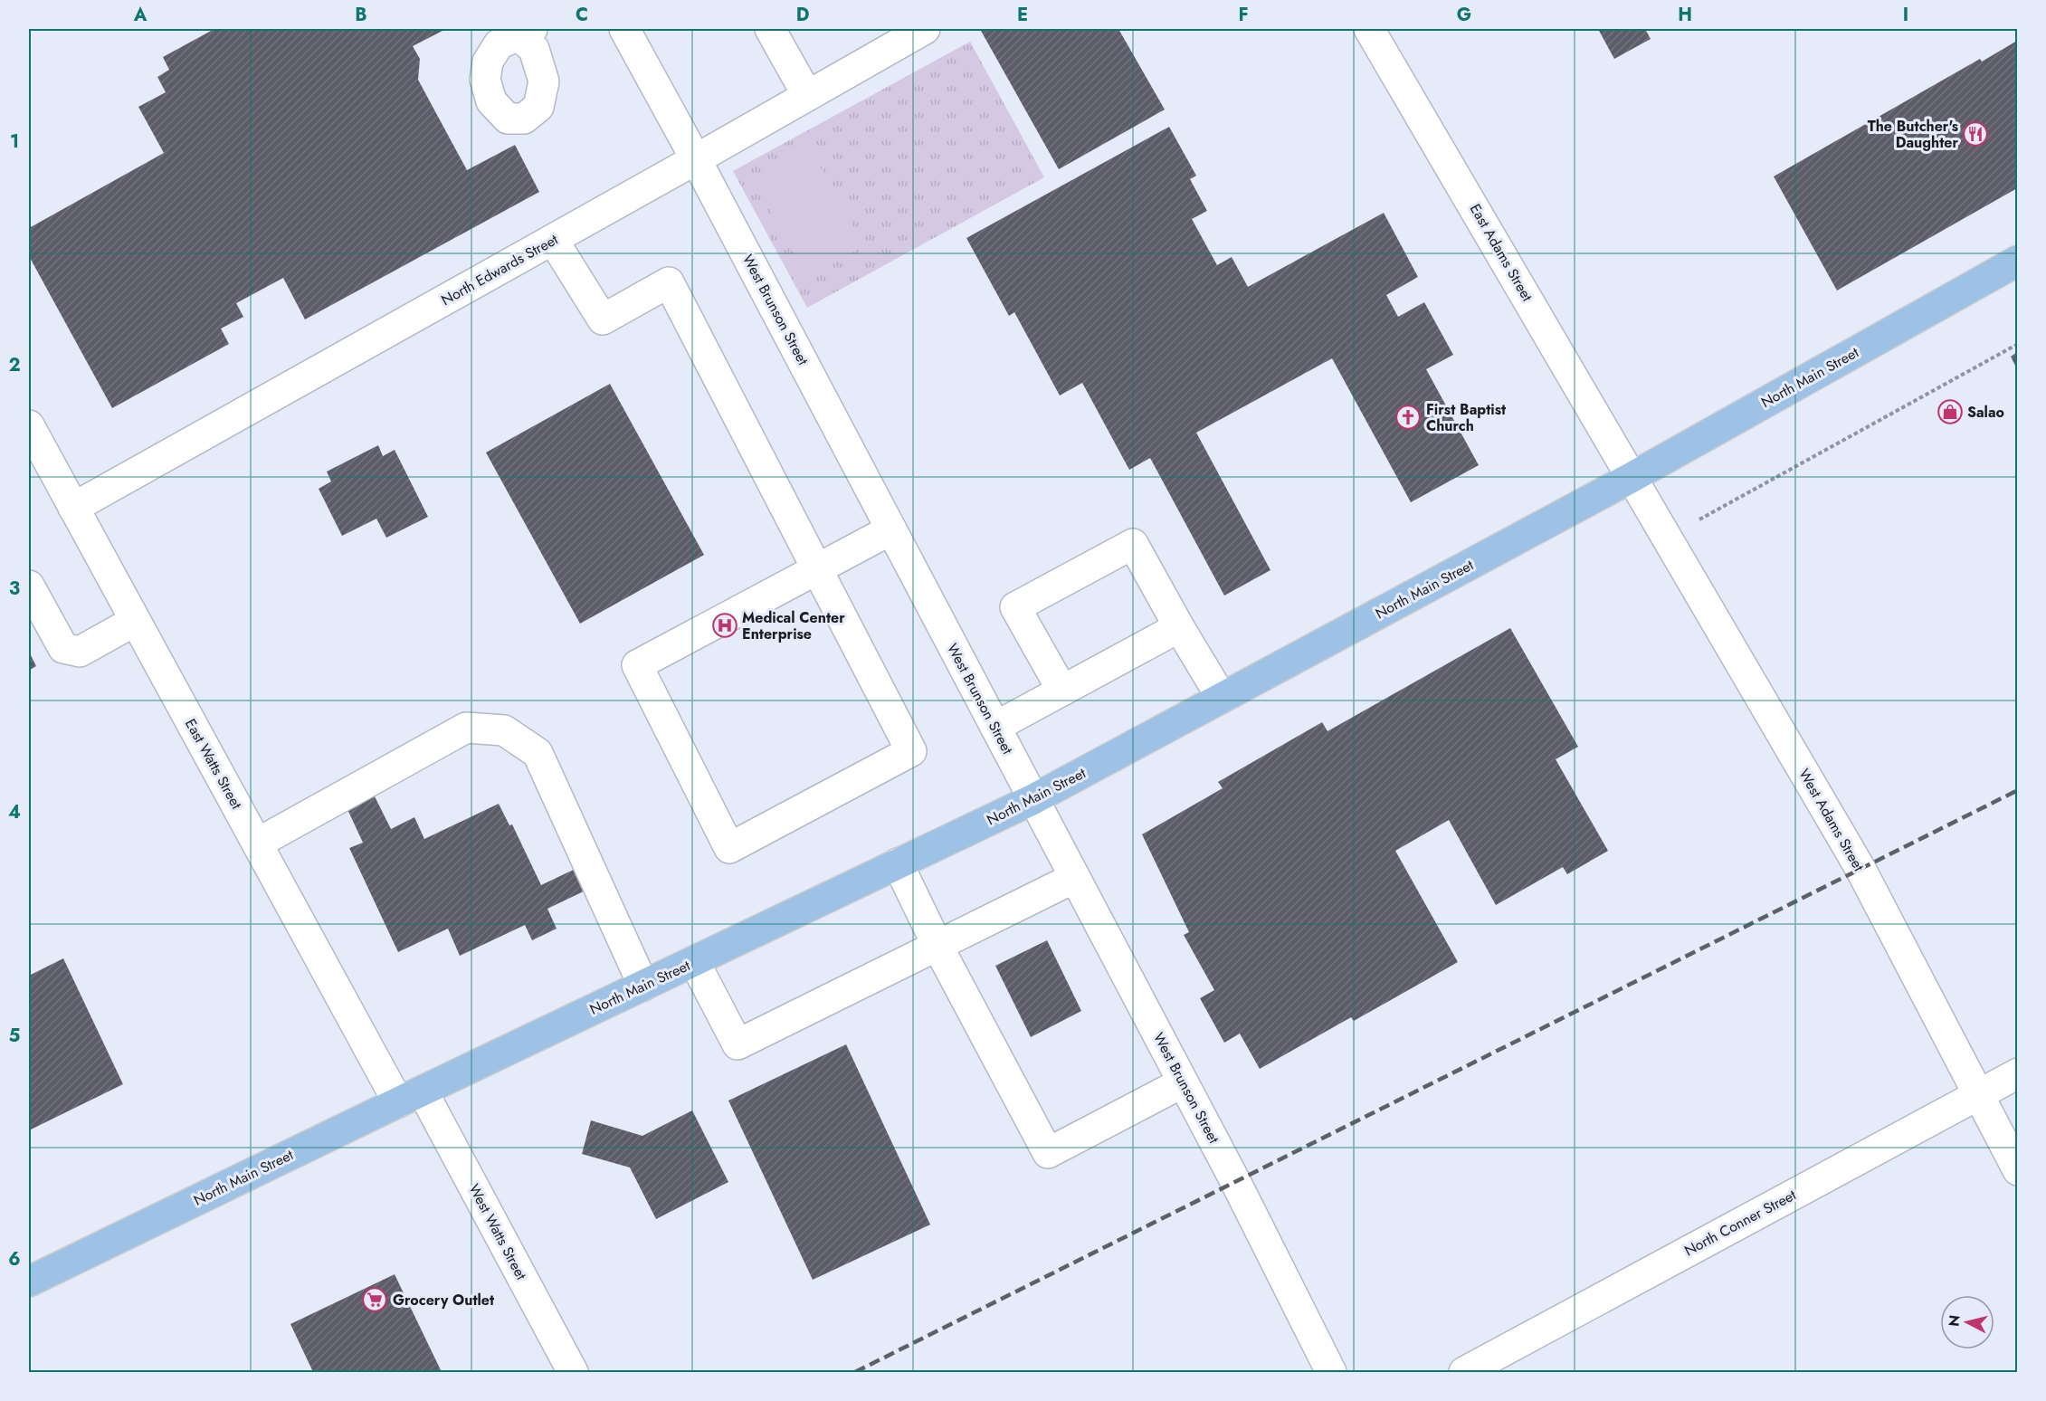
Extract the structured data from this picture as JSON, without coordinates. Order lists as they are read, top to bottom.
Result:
{
  "streets": {
    "main road": ["North Main Street"],
    "street": [
      "East Adams Street",
      "North Edwards Street",
      "West Brunson Street",
      "East Watts Street",
      "West Adams Street",
      "North Conner Street",
      "West Watts Street"
    ]
  },
  "crossings": [
    ["East Adams Street", "North Main Street"],
    ["East Adams Street", "West Adams Street"],
    ["North Edwards Street", "West Brunson Street"],
    ["North Edwards Street", "East Watts Street"],
    ["West Brunson Street", "North Main Street"],
    ["North Main Street", "East Watts Street"],
    ["North Main Street", "West Adams Street"],
    ["North Main Street", "West Watts Street"],
    ["East Watts Street", "West Watts Street"],
    ["West Adams Street", "North Conner Street"]
  ],
  "places": {
    "restaurant": ["The Butcher's Daughter"],
    "shop": ["Salao"],
    "church": ["First Baptist Church"],
    "hospital": ["Medical Center Enterprise"],
    "supermarket": ["Grocery Outlet"]
  },
  "north": "left",
  "grid": {
    "columns": [
      "A",
      "B",
      "C",
      "D",
      "E",
      "F",
      "G",
      "H",
      "I"
    ],
    "rows": [
      "1",
      "2",
      "3",
      "4",
      "5",
      "6"
    ]
  }
}
